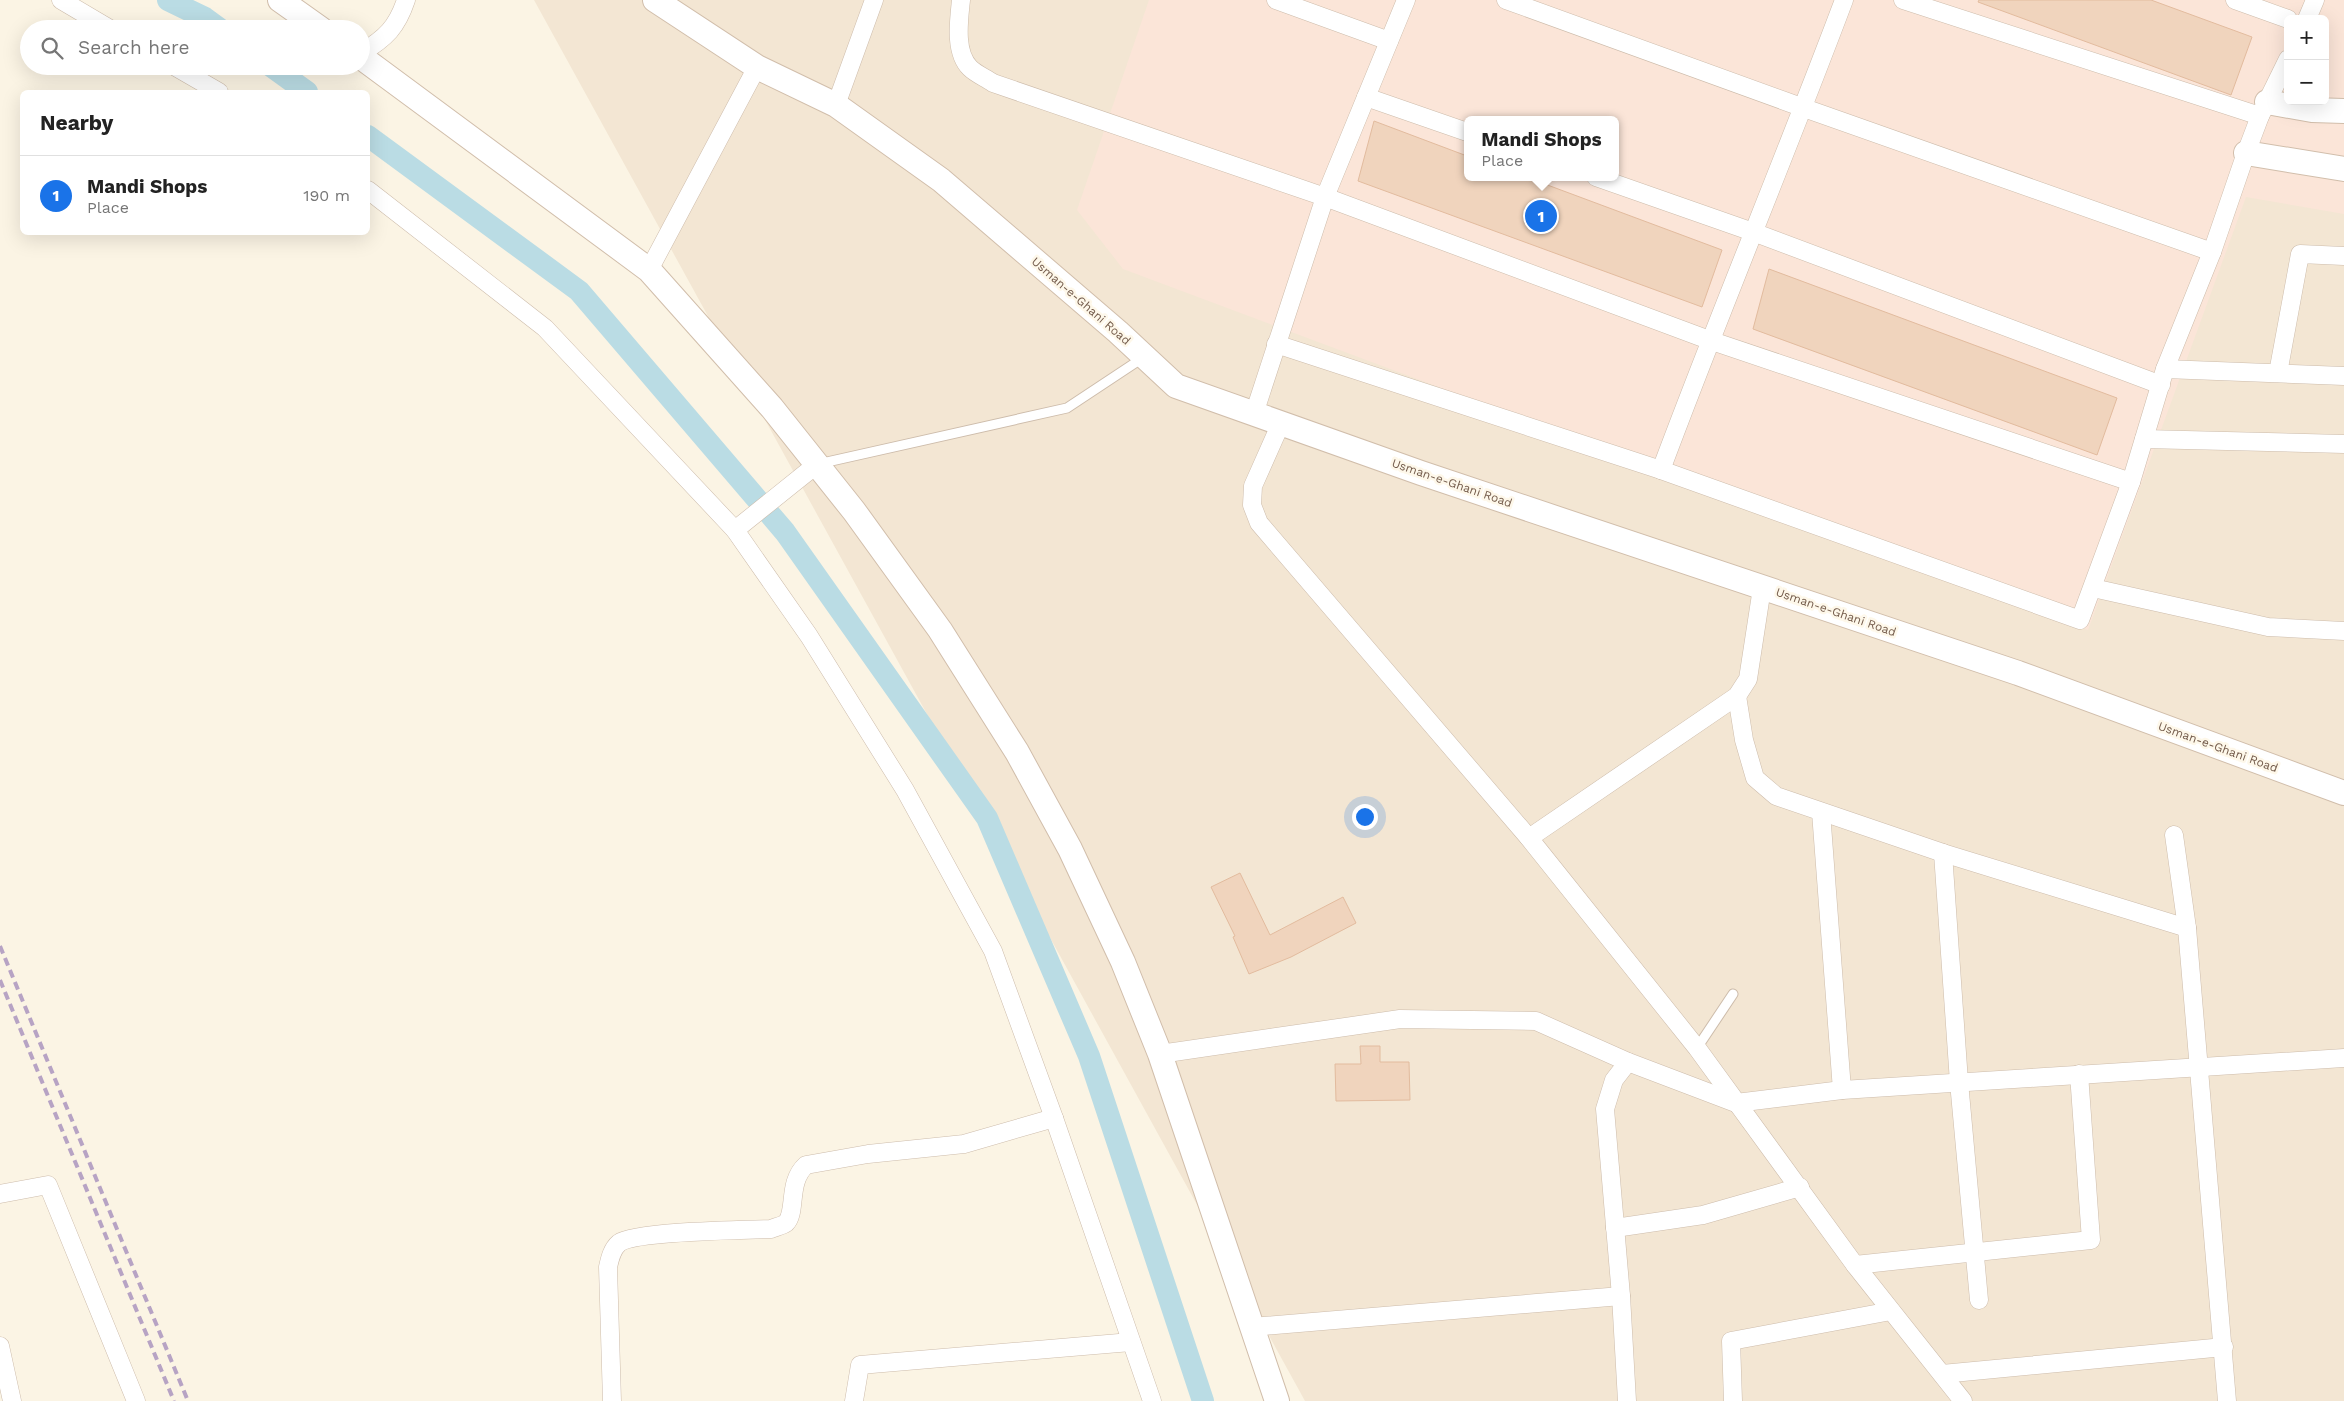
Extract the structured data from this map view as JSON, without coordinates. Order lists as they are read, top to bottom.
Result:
{
  "streets": {
    "street": ["Usman-e-Ghani Road"]
  },
  "page": {
    "map_buttons": ["+", "−"],
    "search": "Search here",
    "heading": "Nearby",
    "popup": ["Mandi Shops", "Place"],
    "list": [
      {
        "mark": "1",
        "name": "Mandi Shops",
        "note": "Place",
        "value": "190 m"
      }
    ],
    "pins": "1"
  }
}
